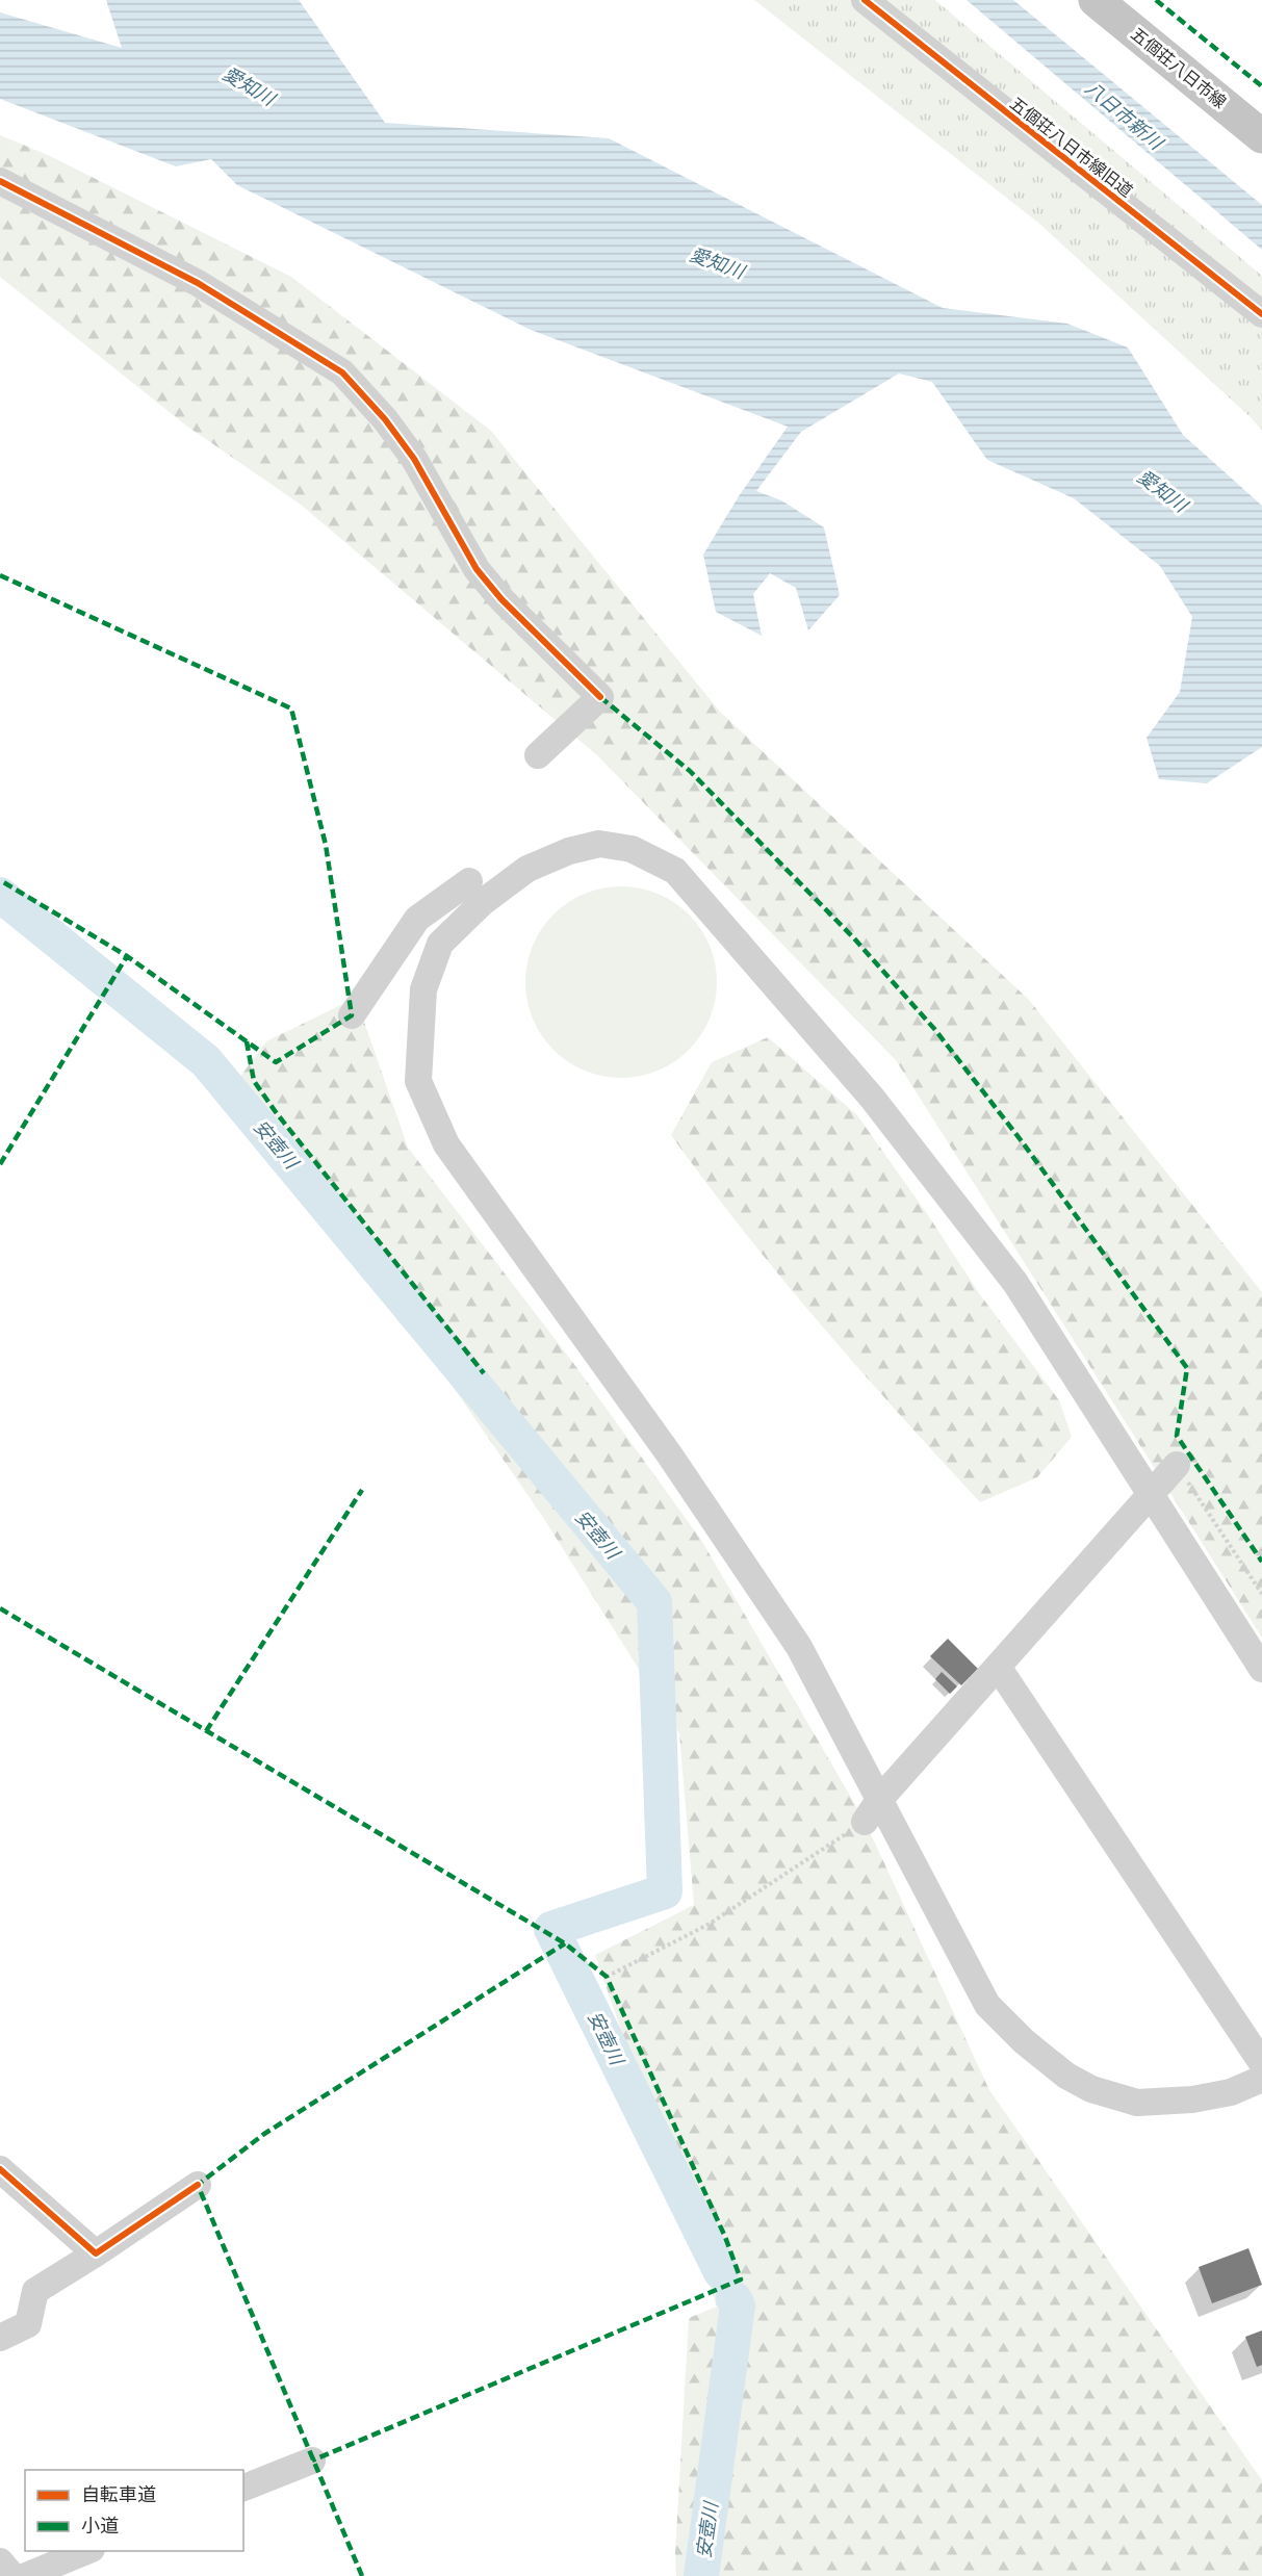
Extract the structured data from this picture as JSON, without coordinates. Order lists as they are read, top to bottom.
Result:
{
  "streets": {
    "main road": ["五個荘八日市線"],
    "street": ["五個荘八日市線旧道"]
  },
  "water": ["愛知川", "八日市新川", "安壺川"],
  "legend": ["自転車道", "小道"]
}
